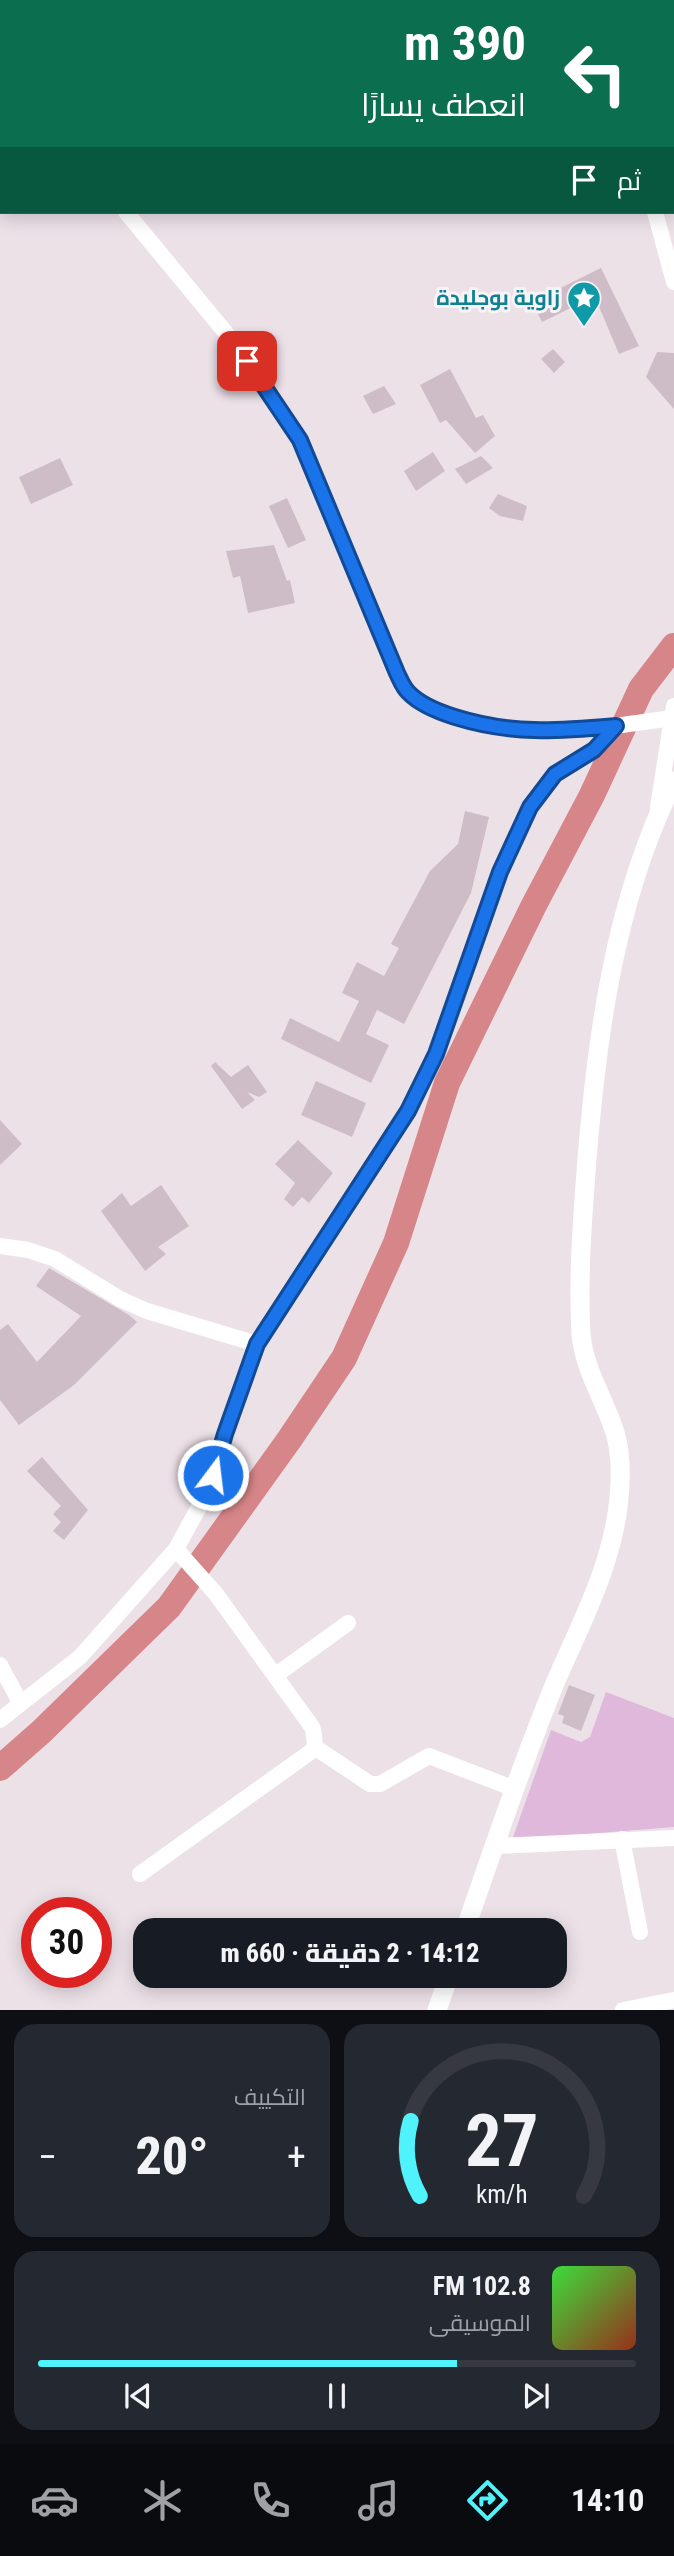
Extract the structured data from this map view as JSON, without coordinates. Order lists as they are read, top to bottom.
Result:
{
  "places": {
    "place": ["زاوية بوجليدة"]
  },
  "page": {
    "turn": ["390 m", "انعطف يسارًا"],
    "then": "ثم",
    "limit": "30",
    "trip": "14:12 · 2 دقيقة · 660 m",
    "tile": "التكييف",
    "heat": ["−", "20°", "+"],
    "song": ["102.8 FM", "الموسيقى"],
    "tabs": "14:10",
    "gauge": ["27", "km/h"]
  }
}
